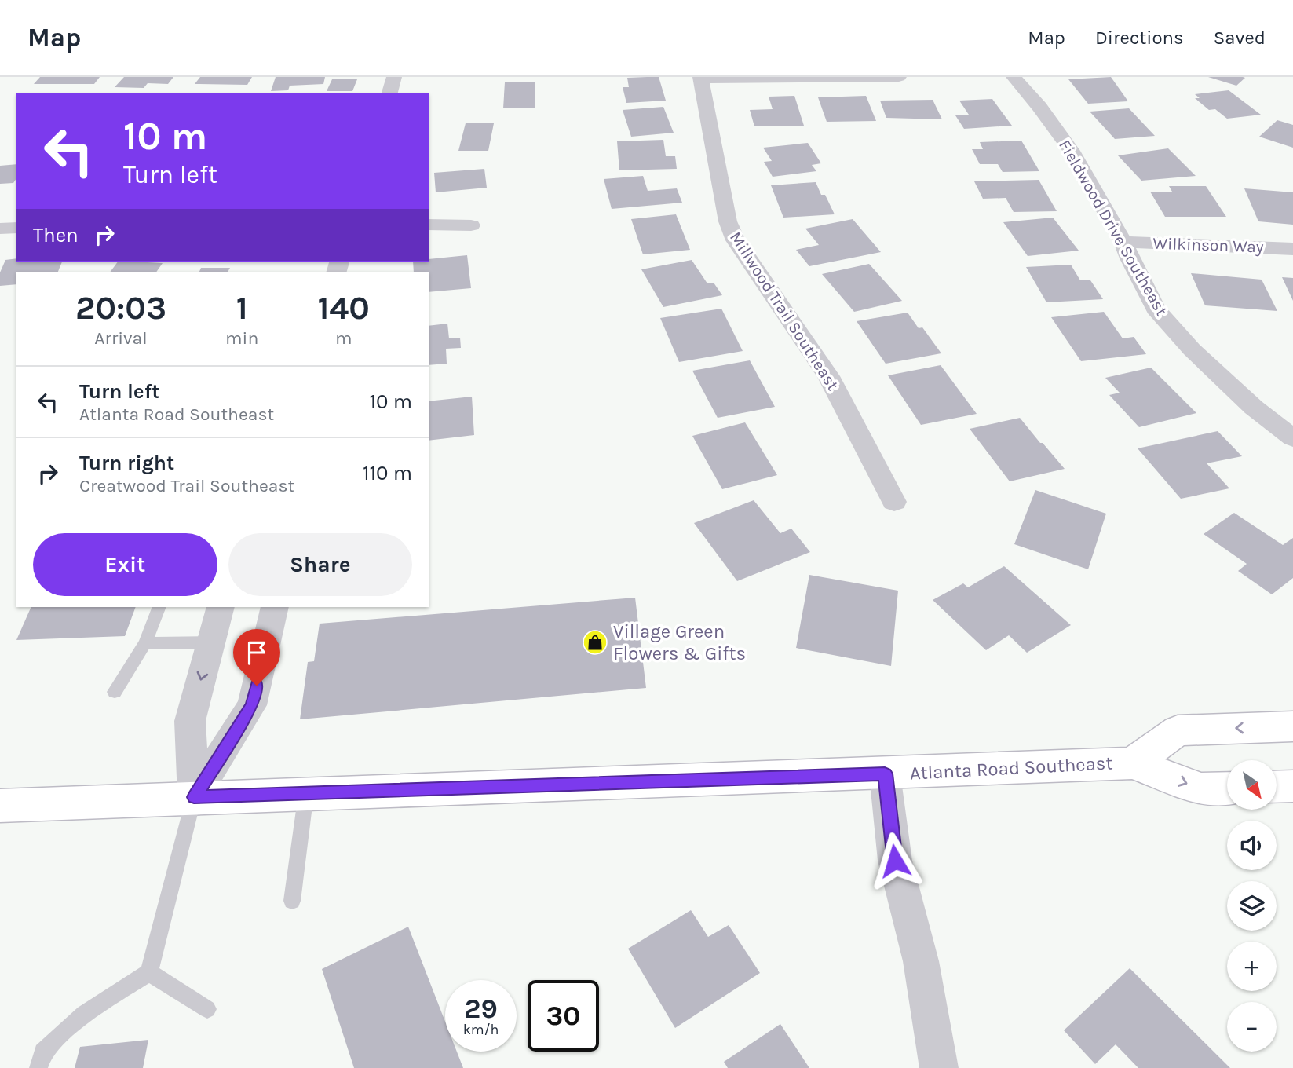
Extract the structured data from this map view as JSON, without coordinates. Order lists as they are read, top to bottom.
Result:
{
  "streets": {
    "main road": ["Atlanta Road Southeast"],
    "street": ["Fieldwood Drive Southeast", "Wilkinson Way", "Millwood Trail Southeast"]
  },
  "crossings": [
    ["Fieldwood Drive Southeast", "Wilkinson Way"]
  ],
  "places": {
    "shop": ["Village Green Flowers & Gifts"]
  },
  "north": "bottom right",
  "page": {
    "header": "Map",
    "nav": ["Map", "Directions", "Saved"],
    "turn": ["10 m", "Turn left"],
    "then": "Then",
    "eta": [
      "20:03",
      "Arrival",
      "1",
      "min",
      "140",
      "m"
    ],
    "list": [
      {
        "name": "Turn left",
        "note": "Atlanta Road Southeast",
        "value": "10 m"
      },
      {
        "name": "Turn right",
        "note": "Creatwood Trail Southeast",
        "value": "110 m"
      }
    ],
    "buttons": ["Exit", "Share"],
    "map_buttons": ["+", "−"],
    "speed": "29 km/h",
    "limit": "30"
  }
}
